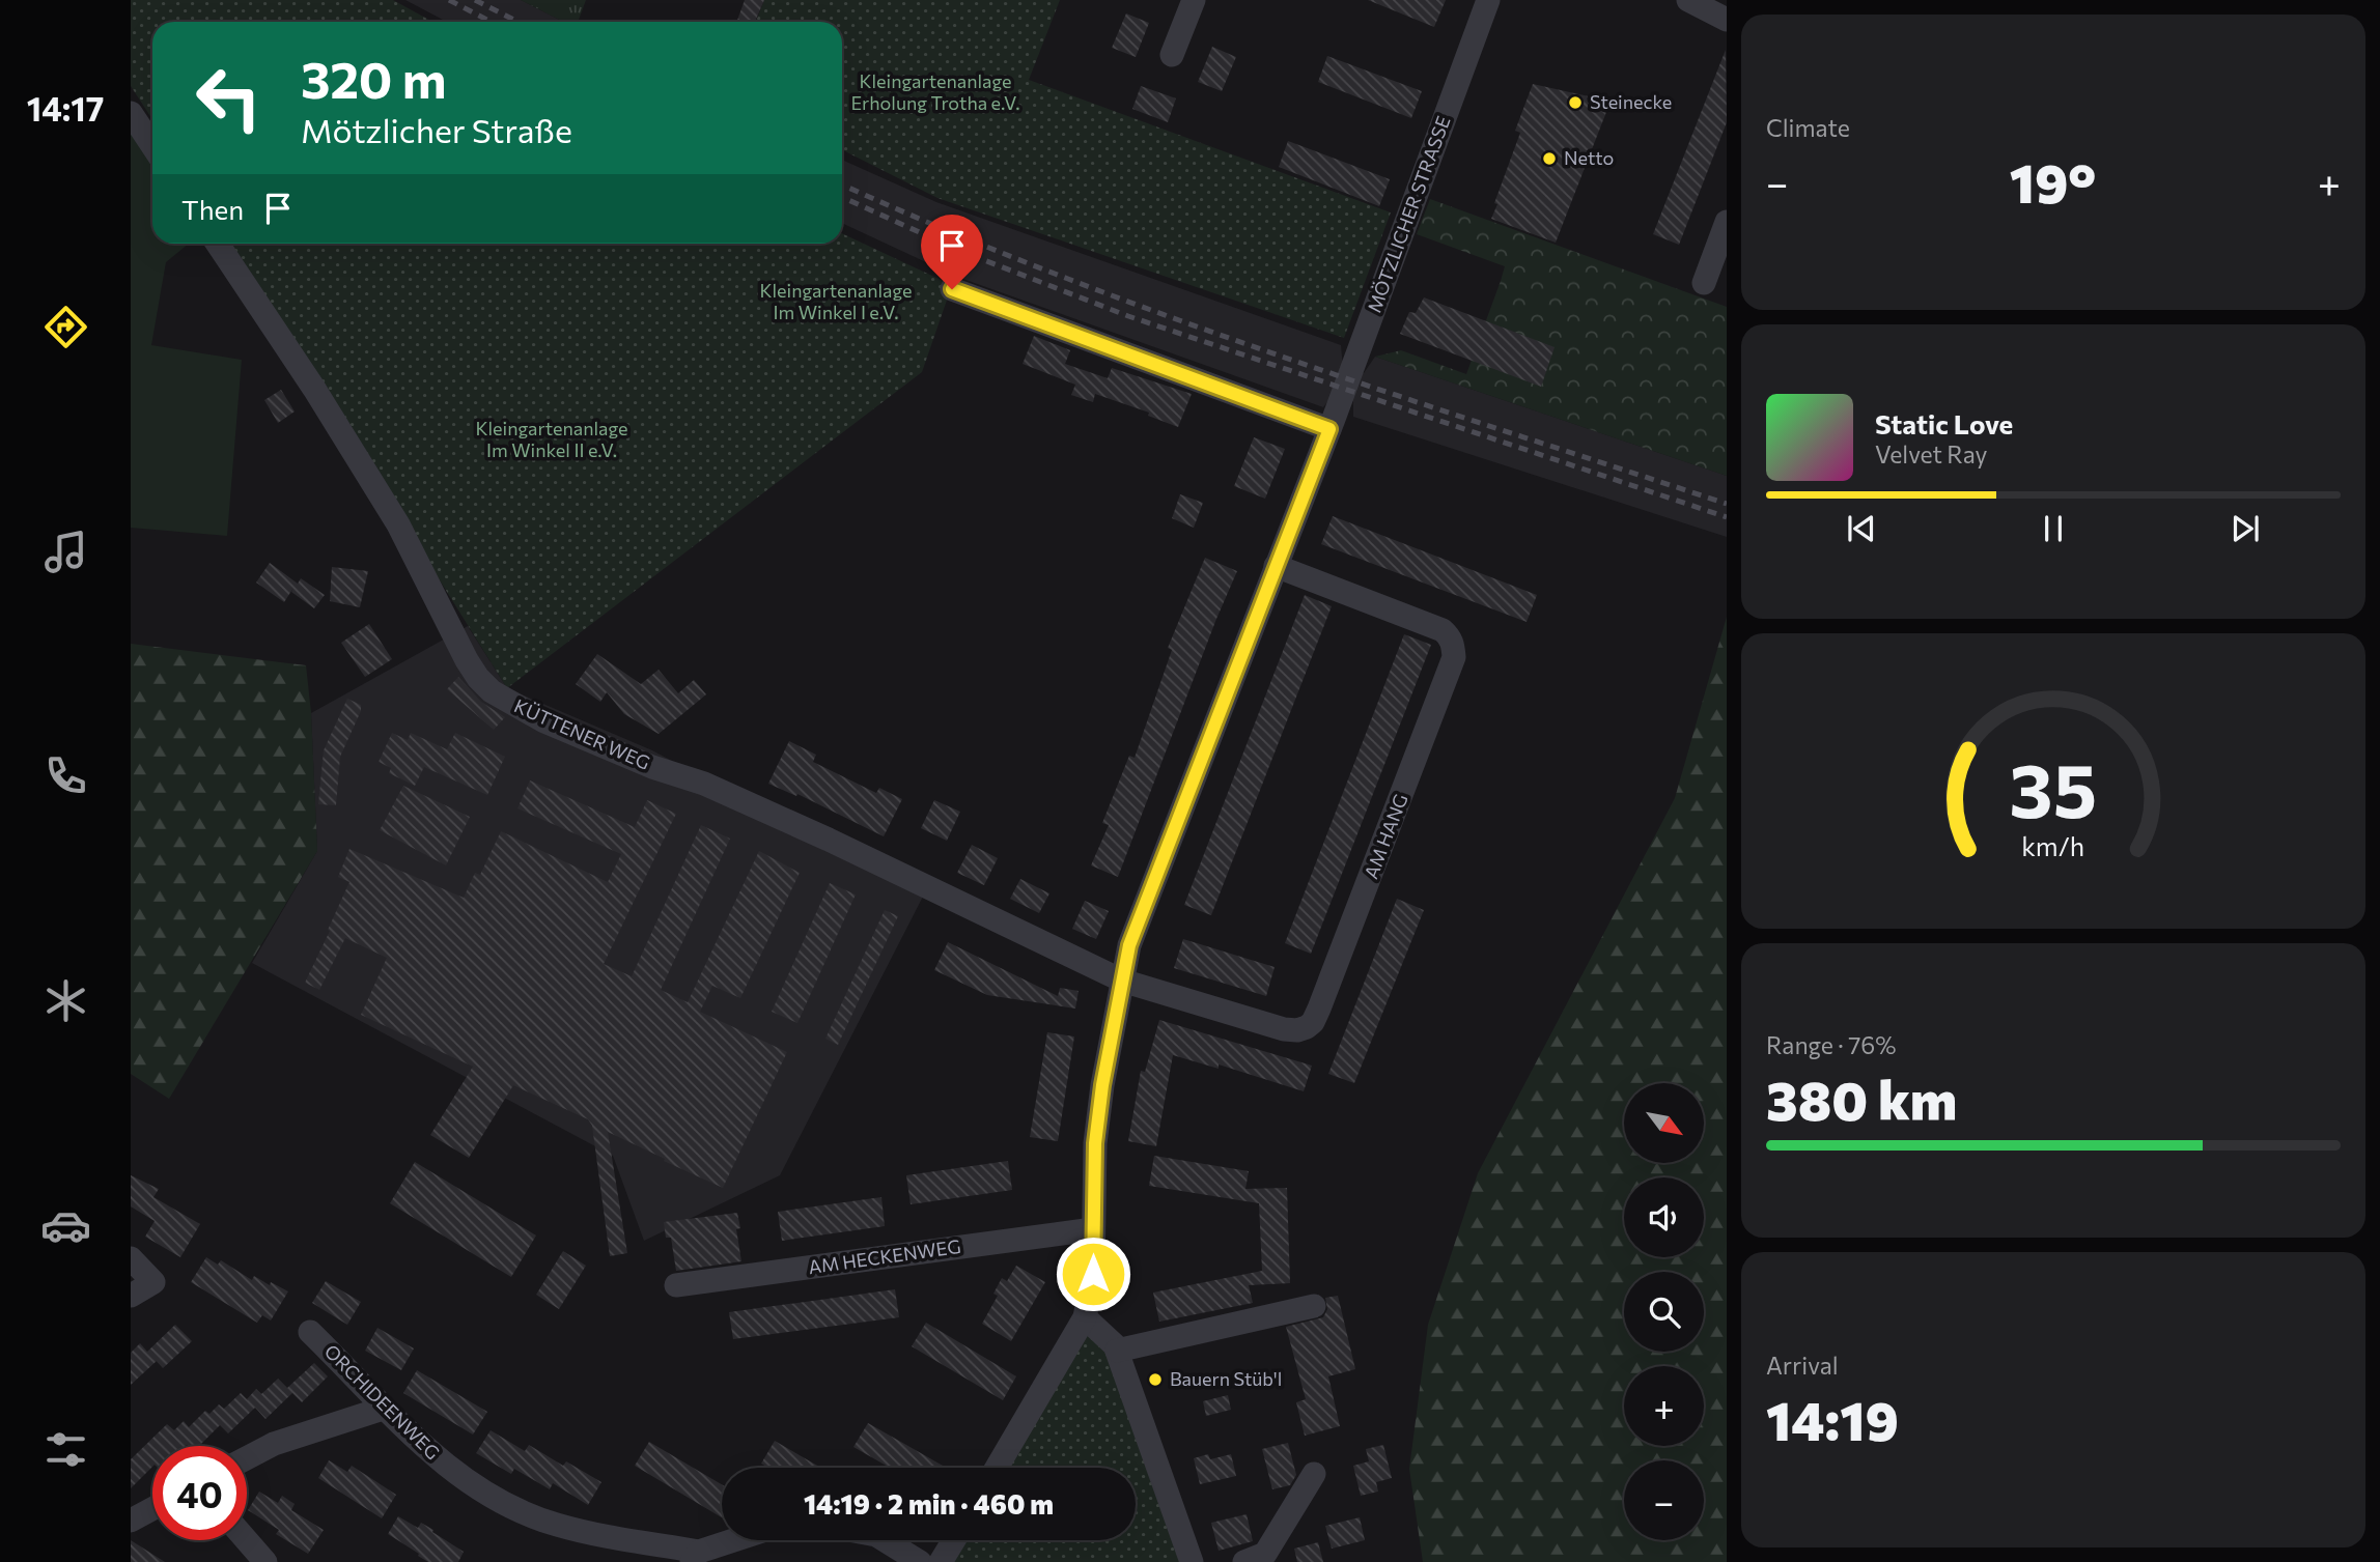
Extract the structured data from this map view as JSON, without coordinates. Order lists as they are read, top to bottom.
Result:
{
  "streets": {
    "street": [
      "MÖTZLICHER STRASSE",
      "KÜTTENER WEG",
      "AM HANG",
      "AM HECKENWEG",
      "ORCHIDEENWEG"
    ]
  },
  "crossings": [
    ["MÖTZLICHER STRASSE", "KÜTTENER WEG"],
    ["MÖTZLICHER STRASSE", "AM HANG"],
    ["MÖTZLICHER STRASSE", "AM HECKENWEG"],
    ["KÜTTENER WEG", "AM HANG"]
  ],
  "parks": ["Kleingartenanlage Erholung Trotha e.V.", "Kleingartenanlage Im Winkel I e.V.", "Kleingartenanlage Im Winkel II e.V."],
  "places": ["Steinecke", "Netto", "Bauern Stüb'l"],
  "north": "bottom right",
  "page": {
    "tabs": "14:17",
    "tile": [
      "Climate",
      ["Range · 76%", "380 km"],
      ["Arrival", "14:19"]
    ],
    "turn": ["320 m", "Mötzlicher Straße"],
    "heat": ["−", "19°", "+"],
    "then": "Then",
    "song": ["Static Love", "Velvet Ray"],
    "map_buttons": ["+", "−"],
    "limit": "40",
    "trip": "14:19 · 2 min · 460 m",
    "gauge": ["35", "km/h"]
  }
}
